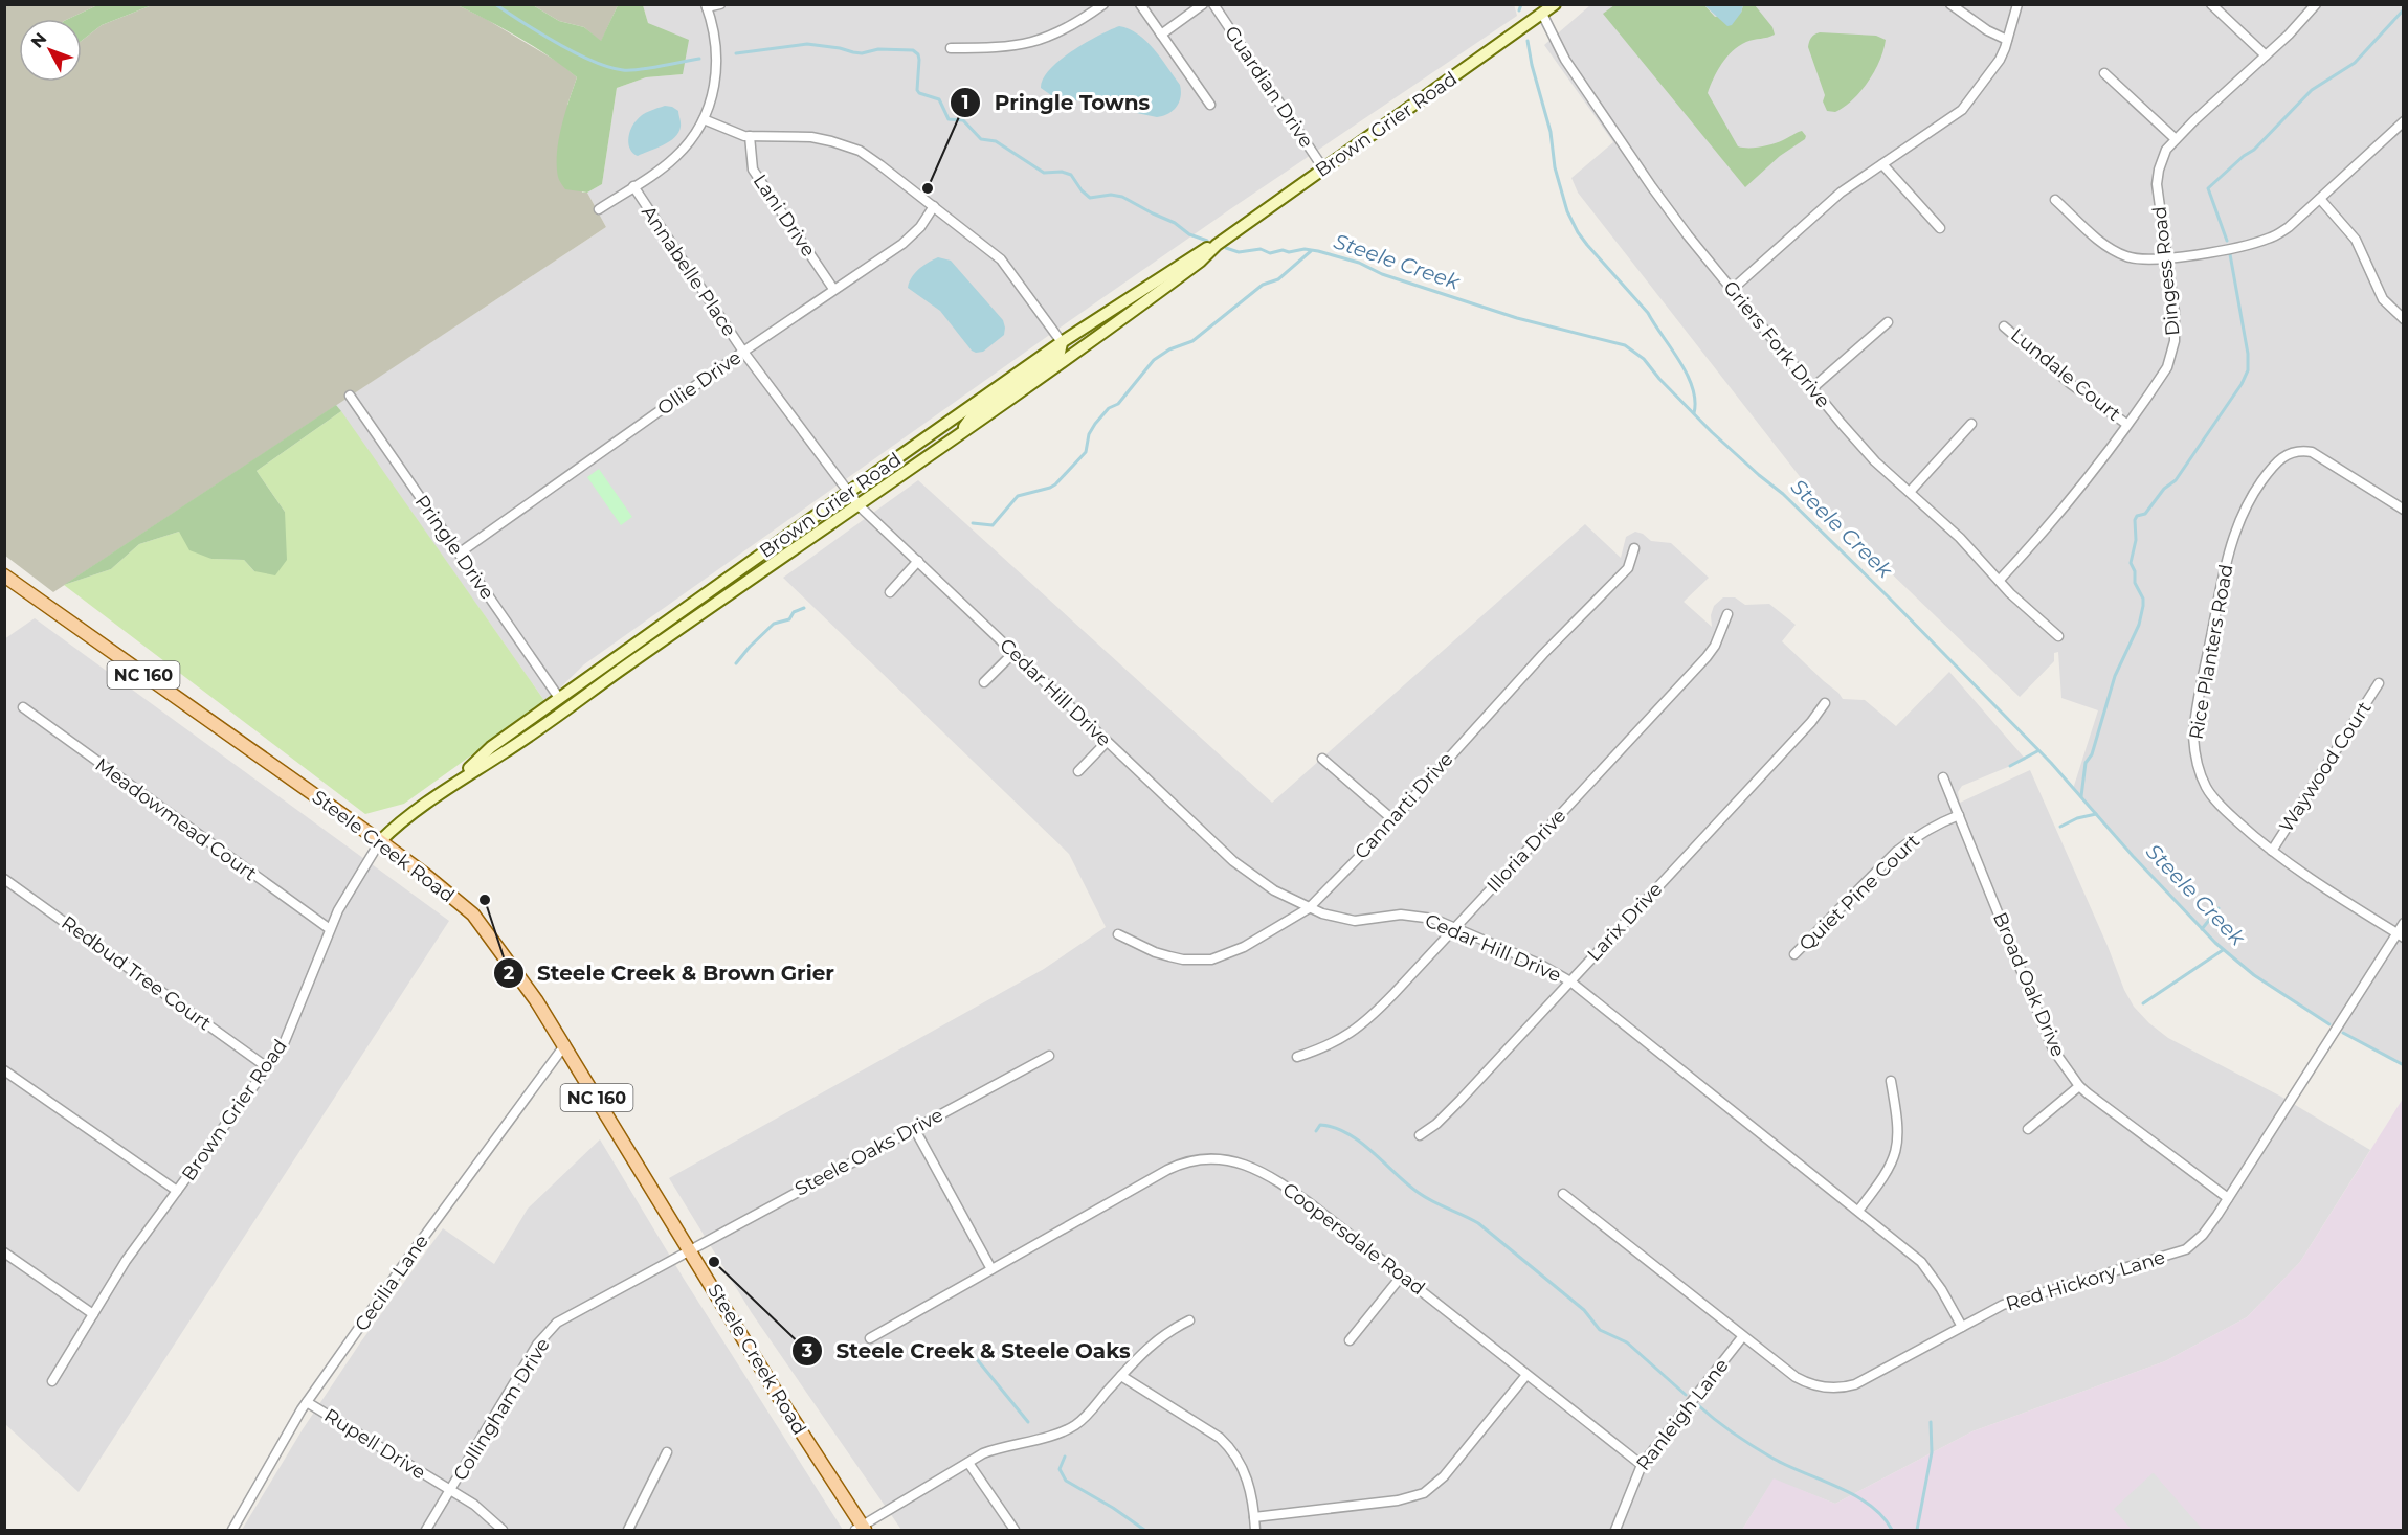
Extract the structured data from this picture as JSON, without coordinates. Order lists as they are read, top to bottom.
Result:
{
  "streets": {
    "main road": ["Brown Grier Road", "NC 160", "Steele Creek Road"],
    "street": [
      "Guardian Drive",
      "Lani Drive",
      "Annabelle Place",
      "Dingess Road",
      "Griers Fork Drive",
      "Lundale Court",
      "Ollie Drive",
      "Pringle Drive",
      "Rice Planters Road",
      "Cedar Hill Drive",
      "Waywood Court",
      "Cannarti Drive",
      "Meadowmead Court",
      "Illoria Drive",
      "Quiet Pine Court",
      "Larix Drive",
      "Redbud Tree Court",
      "Broad Oak Drive",
      "Steele Oaks Drive",
      "Coopersdale Road",
      "Red Hickory Lane",
      "Cecilia Lane",
      "Collingham Drive",
      "Ranleigh Lane",
      "Rupell Drive"
    ]
  },
  "crossings": [
    ["Guardian Drive", "Brown Grier Road"],
    ["Brown Grier Road", "Annabelle Place"],
    ["Brown Grier Road", "Griers Fork Drive"],
    ["Brown Grier Road", "Pringle Drive"],
    ["Brown Grier Road", "Cedar Hill Drive"],
    ["Brown Grier Road", "Meadowmead Court"],
    ["Brown Grier Road", "Steele Creek Road"],
    ["Brown Grier Road", "Redbud Tree Court"],
    ["Lani Drive", "Ollie Drive"],
    ["Annabelle Place", "Ollie Drive"],
    ["Annabelle Place", "Cedar Hill Drive"],
    ["Dingess Road", "Griers Fork Drive"],
    ["Dingess Road", "Lundale Court"],
    ["Ollie Drive", "Pringle Drive"],
    ["Rice Planters Road", "Waywood Court"],
    ["Rice Planters Road", "Red Hickory Lane"],
    ["Cedar Hill Drive", "Cannarti Drive"],
    ["Cedar Hill Drive", "Illoria Drive"],
    ["Cedar Hill Drive", "Larix Drive"],
    ["Cedar Hill Drive", "Red Hickory Lane"],
    ["Steele Creek Road", "Steele Oaks Drive"],
    ["Steele Creek Road", "Cecilia Lane"],
    ["Steele Creek Road", "Collingham Drive"],
    ["Quiet Pine Court", "Broad Oak Drive"],
    ["Broad Oak Drive", "Red Hickory Lane"],
    ["Steele Oaks Drive", "Collingham Drive"],
    ["Coopersdale Road", "Ranleigh Lane"],
    ["Red Hickory Lane", "Ranleigh Lane"],
    ["Cecilia Lane", "Rupell Drive"],
    ["Collingham Drive", "Rupell Drive"]
  ],
  "water": ["Steele Creek"],
  "places": ["Pringle Towns", "Steele Creek & Brown Grier", "Steele Creek & Steele Oaks"],
  "north": "top left"
}
